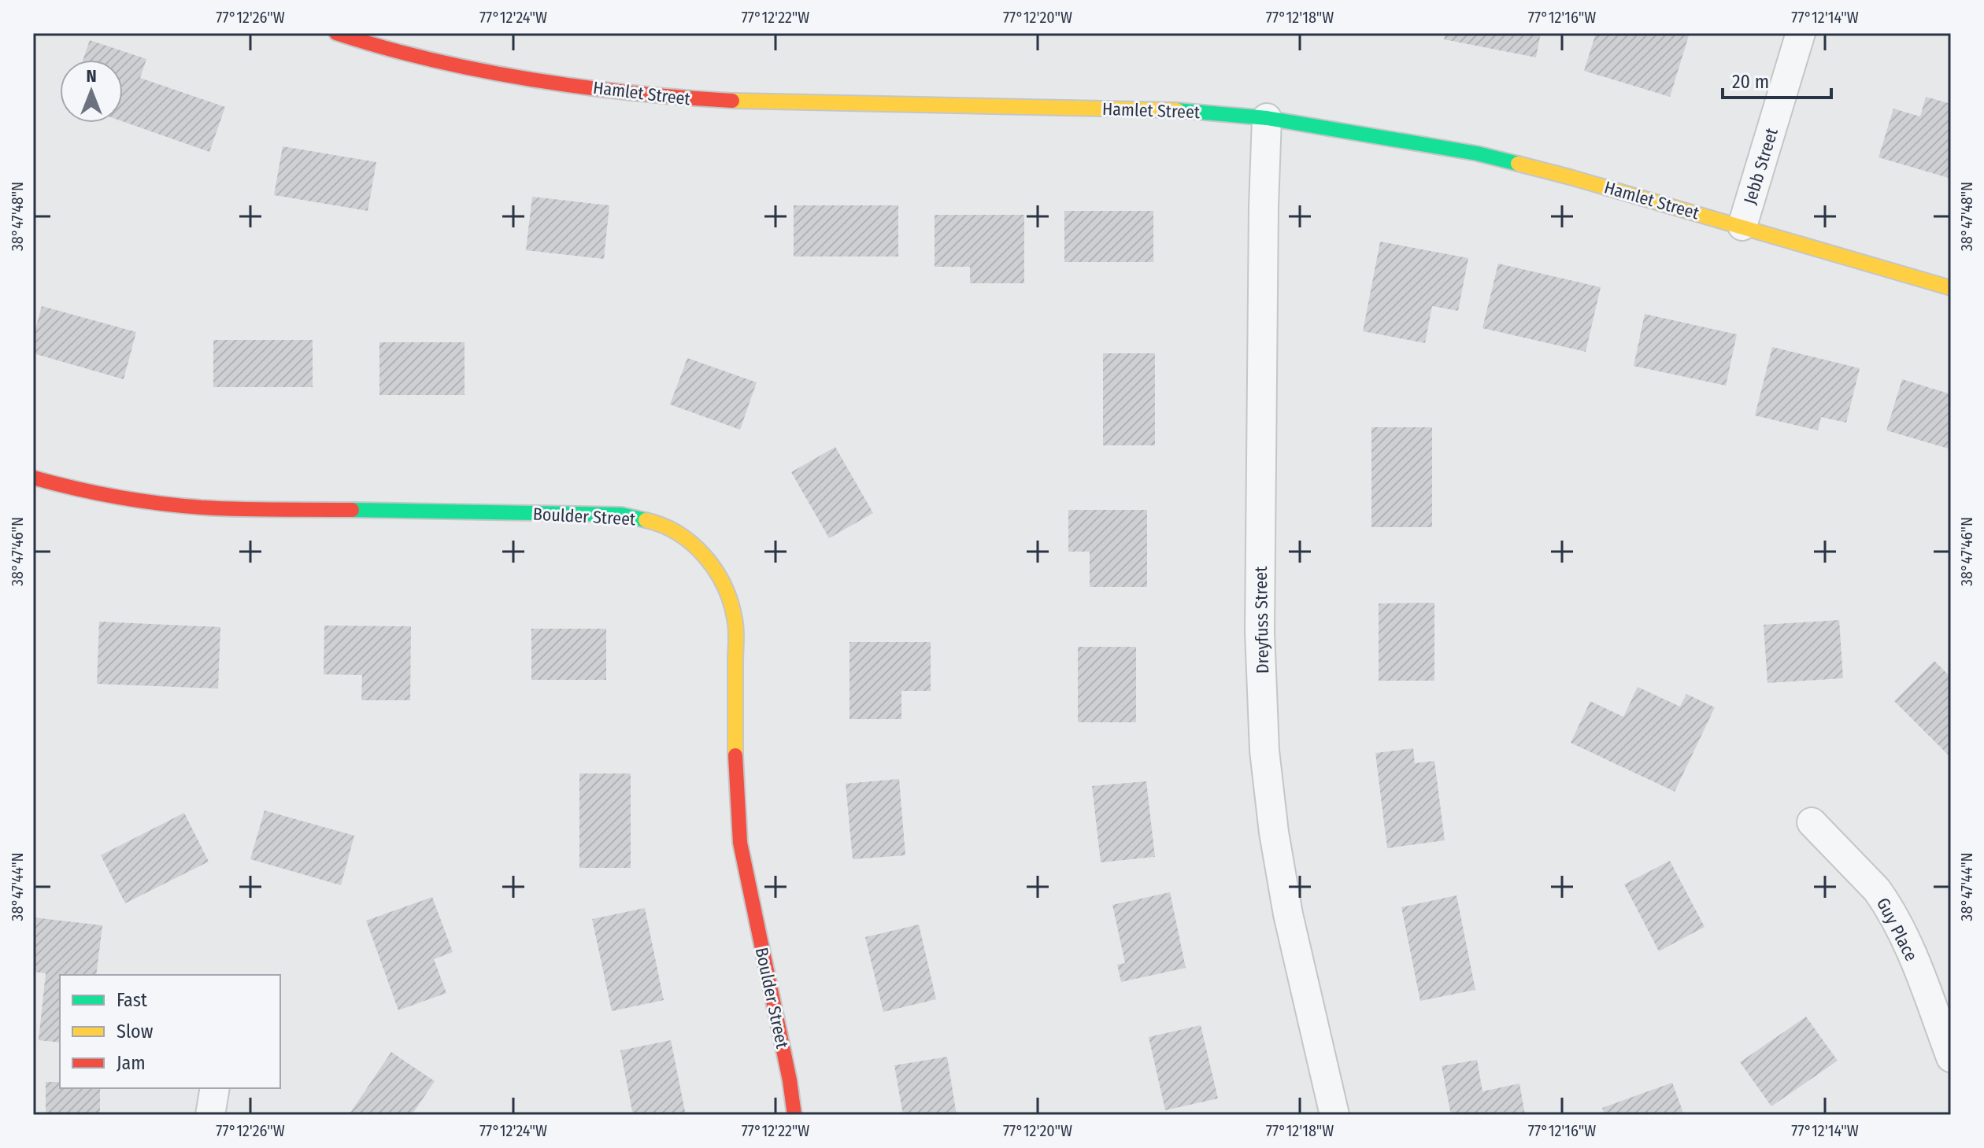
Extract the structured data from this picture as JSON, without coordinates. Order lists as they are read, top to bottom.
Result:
{
  "streets": {
    "street": [
      "Hamlet Street",
      "Jebb Street",
      "Boulder Street",
      "Dreyfuss Street",
      "Guy Place"
    ]
  },
  "crossings": [
    ["Hamlet Street", "Jebb Street"],
    ["Hamlet Street", "Dreyfuss Street"]
  ],
  "legend": ["Fast", "Slow", "Jam"],
  "scale_bar": "20 m",
  "north": "top",
  "coordinates": [
    "77°12'26\"W",
    "77°12'24\"W",
    "77°12'22\"W",
    "77°12'20\"W",
    "77°12'18\"W",
    "77°12'16\"W",
    "77°12'14\"W",
    "38°47'48\"N",
    "38°47'46\"N",
    "38°47'44\"N"
  ]
}
